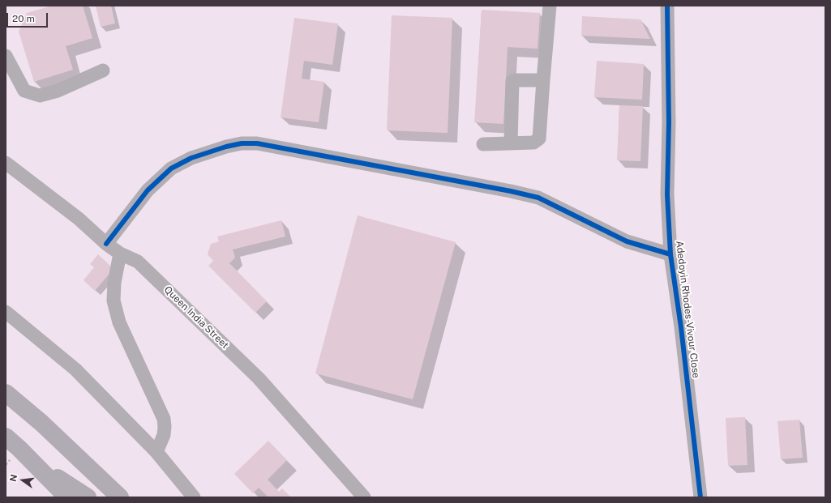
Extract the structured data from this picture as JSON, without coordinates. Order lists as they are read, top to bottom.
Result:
{
  "streets": {
    "street": ["Adedoyin Rhodes-Vivour Close", "Queen India Street"]
  },
  "scale_bar": "20 m",
  "north": "left"
}
